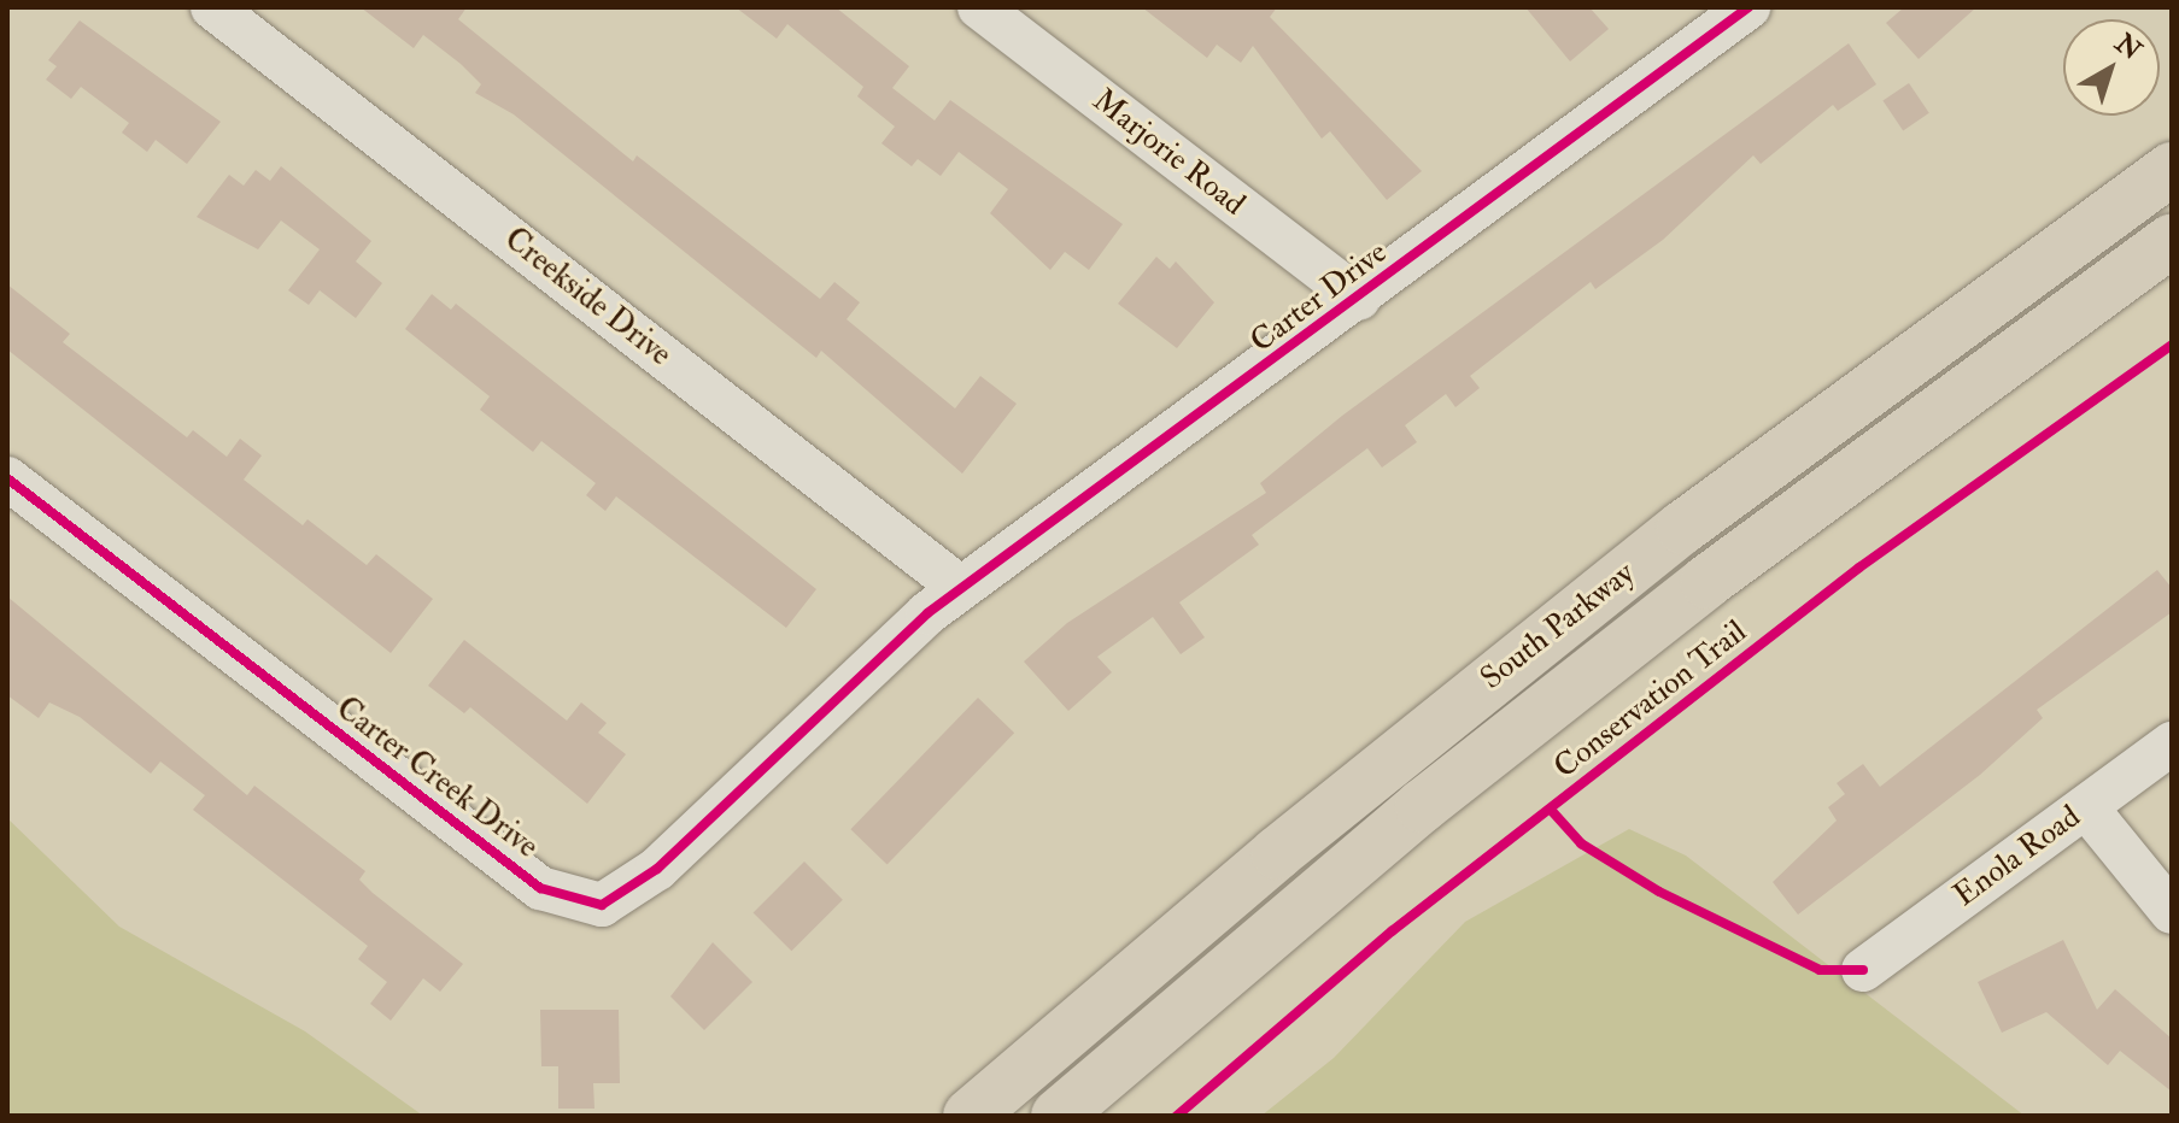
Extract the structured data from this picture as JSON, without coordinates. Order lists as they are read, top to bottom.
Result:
{
  "streets": {
    "main road": ["South Parkway"],
    "street": [
      "Marjorie Road",
      "Creekside Drive",
      "Carter Drive",
      "Carter Creek Drive",
      "Enola Road"
    ],
    "cycle path": ["Conservation Trail"]
  },
  "crossings": [
    ["Marjorie Road", "Carter Drive"],
    ["Creekside Drive", "Carter Drive"],
    ["Creekside Drive", "Carter Creek Drive"],
    ["Carter Drive", "Carter Creek Drive"]
  ],
  "north": "top right"
}
